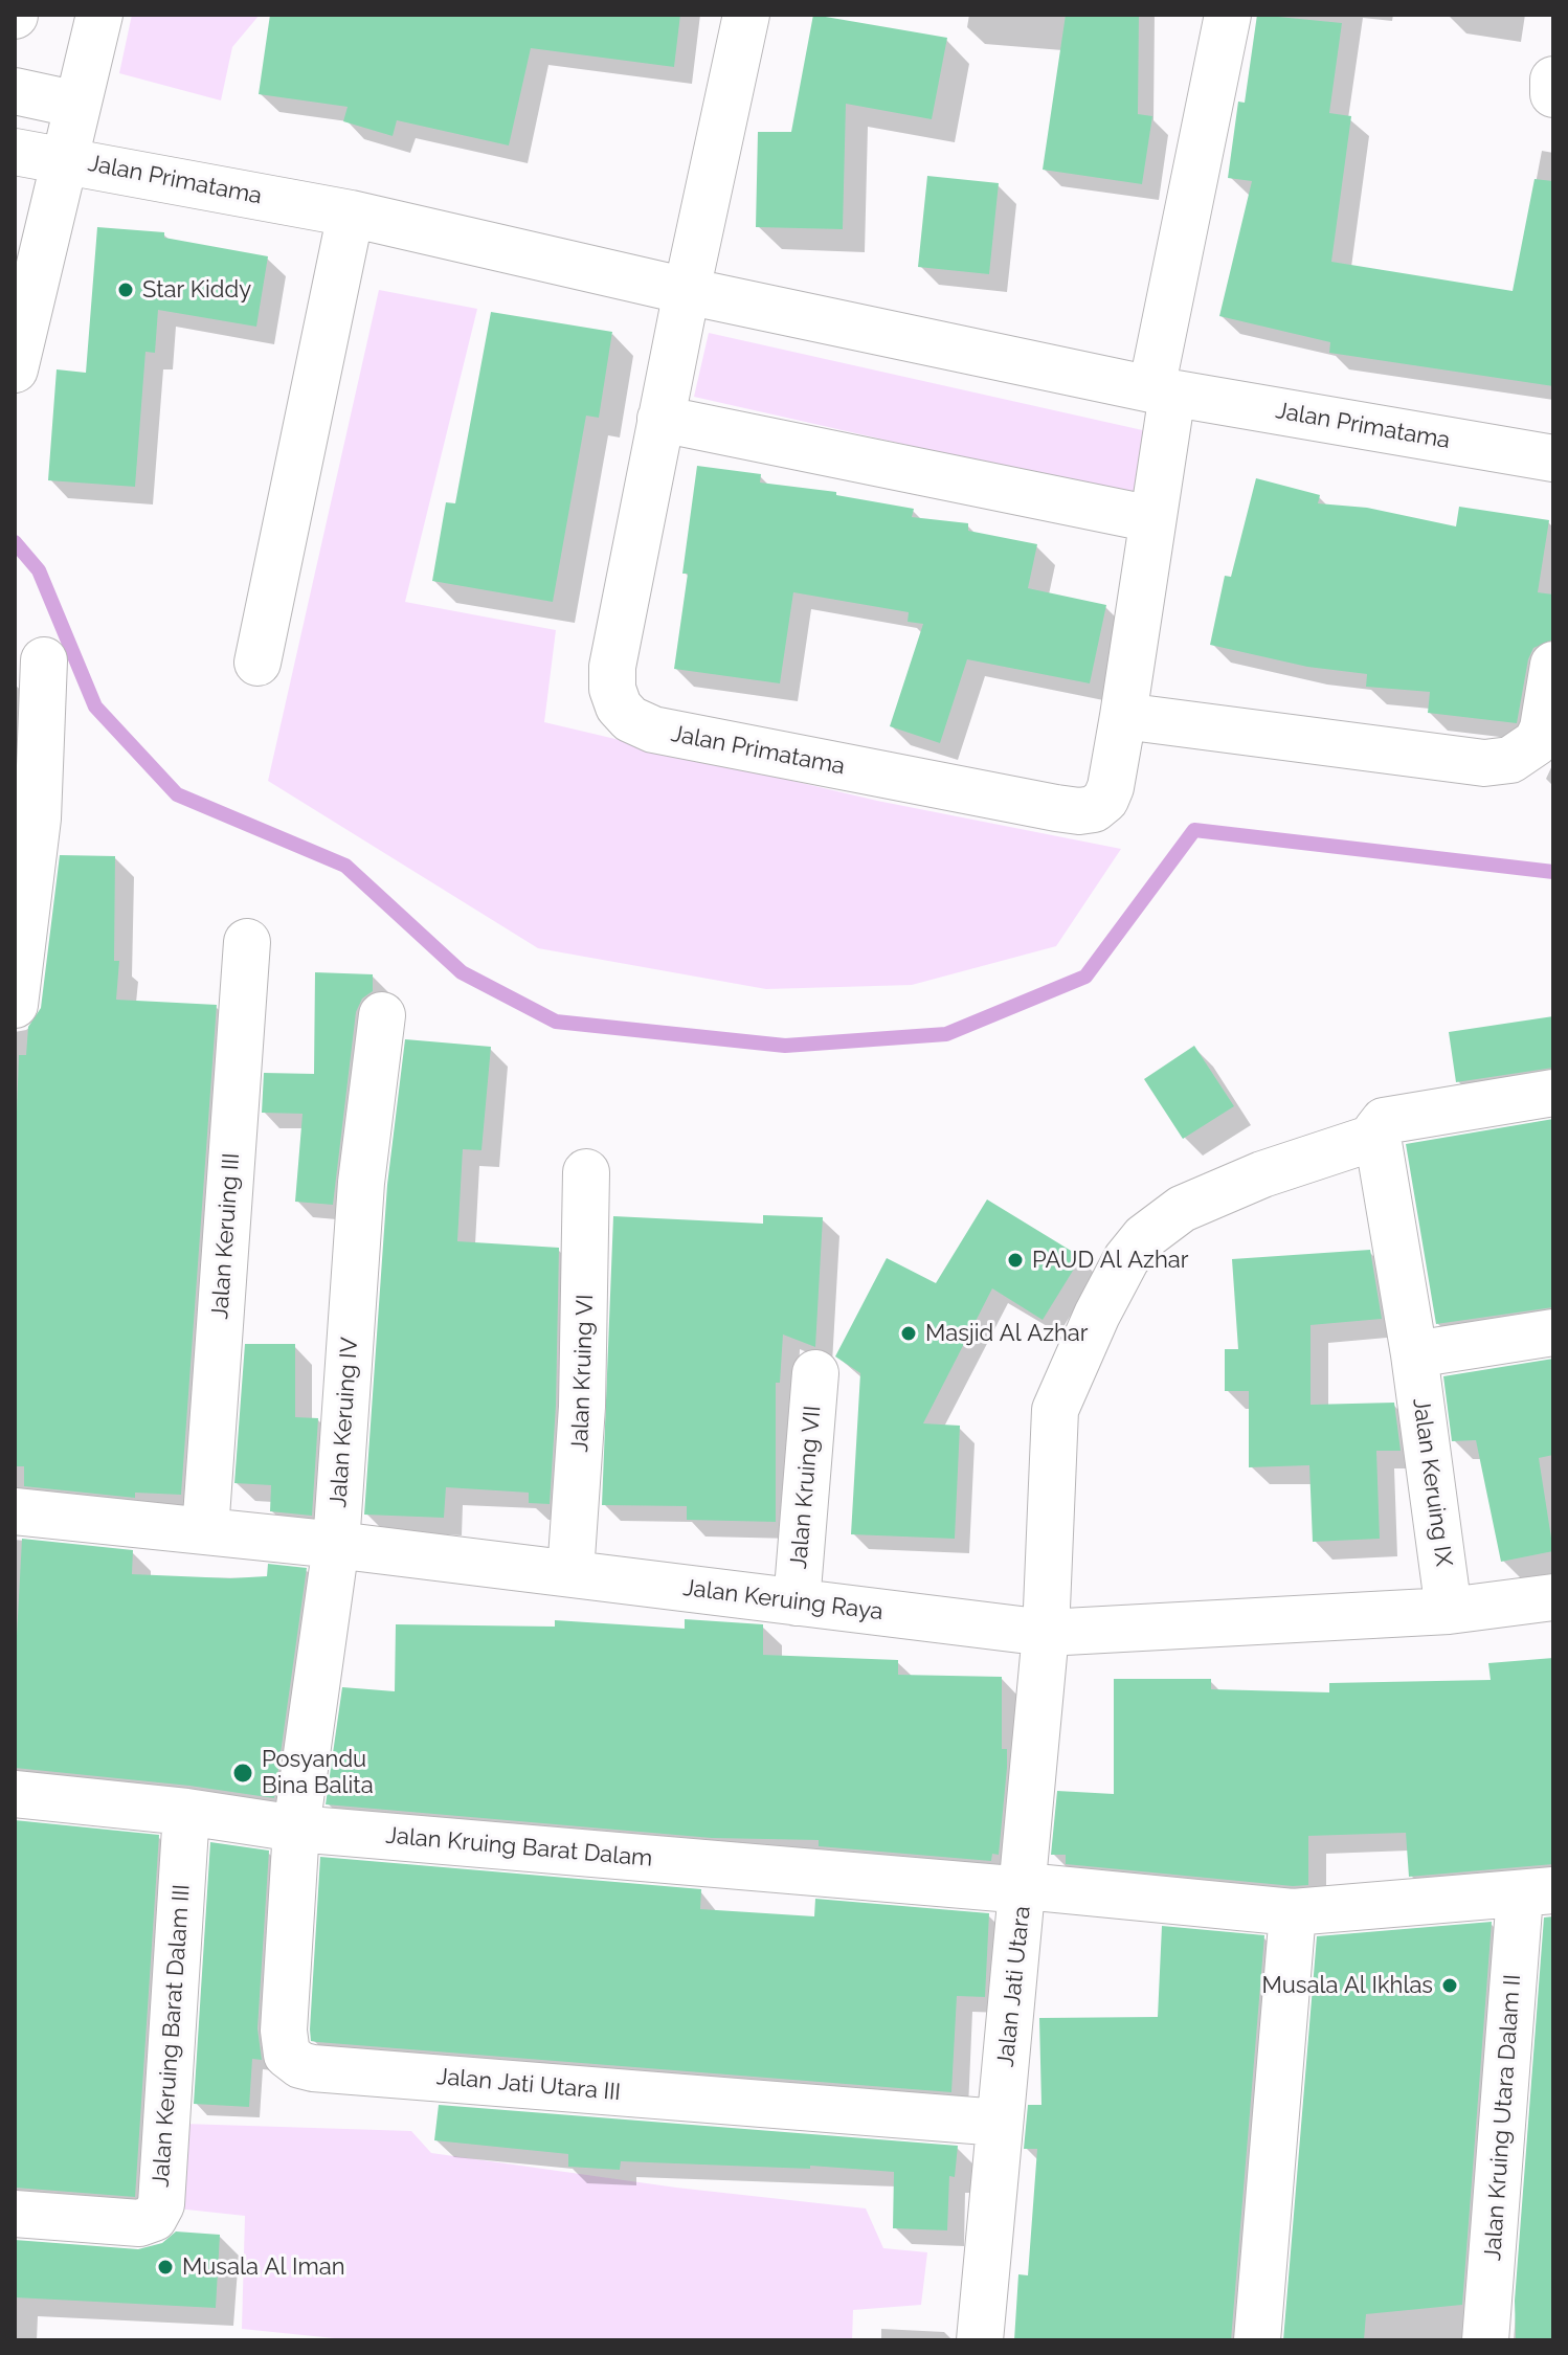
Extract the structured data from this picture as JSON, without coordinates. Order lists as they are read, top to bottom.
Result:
{
  "streets": {
    "street": [
      "Jalan Primatama",
      "Jalan Keruing III",
      "Jalan Kruing VI",
      "Jalan Keruing IV",
      "Jalan Keruing IX",
      "Jalan Kruing VII",
      "Jalan Keruing Raya",
      "Jalan Kruing Barat Dalam",
      "Jalan Jati Utara",
      "Jalan Keruing Barat Dalam III",
      "Jalan Jati Utara III",
      "Jalan Kruing Utara Dalam II"
    ]
  },
  "crossings": [
    ["Jalan Keruing III", "Jalan Keruing Raya"],
    ["Jalan Kruing VI", "Jalan Keruing Raya"],
    ["Jalan Keruing IV", "Jalan Keruing Raya"],
    ["Jalan Keruing IV", "Jalan Kruing Barat Dalam"],
    ["Jalan Keruing IV", "Jalan Jati Utara III"],
    ["Jalan Keruing IX", "Jalan Keruing Raya"],
    ["Jalan Keruing IX", "Jalan Jati Utara"],
    ["Jalan Kruing VII", "Jalan Keruing Raya"],
    ["Jalan Keruing Raya", "Jalan Jati Utara"],
    ["Jalan Kruing Barat Dalam", "Jalan Jati Utara"],
    ["Jalan Kruing Barat Dalam", "Jalan Keruing Barat Dalam III"],
    ["Jalan Kruing Barat Dalam", "Jalan Jati Utara III"],
    ["Jalan Kruing Barat Dalam", "Jalan Kruing Utara Dalam II"],
    ["Jalan Jati Utara", "Jalan Jati Utara III"]
  ],
  "places": [
    "Star Kiddy",
    "PAUD Al Azhar",
    "Masjid Al Azhar",
    "Posyandu Bina Balita",
    "Musala Al Ikhlas",
    "Musala Al Iman"
  ]
}
